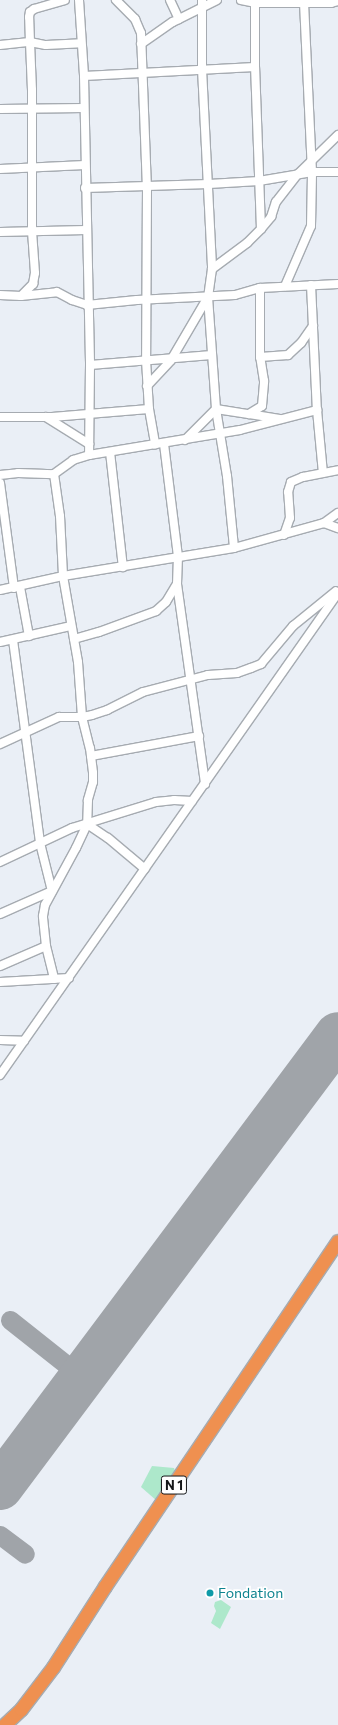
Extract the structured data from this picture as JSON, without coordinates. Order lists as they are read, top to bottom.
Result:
{
  "streets": {
    "highway": ["N 1"]
  },
  "places": ["Fondation"]
}
